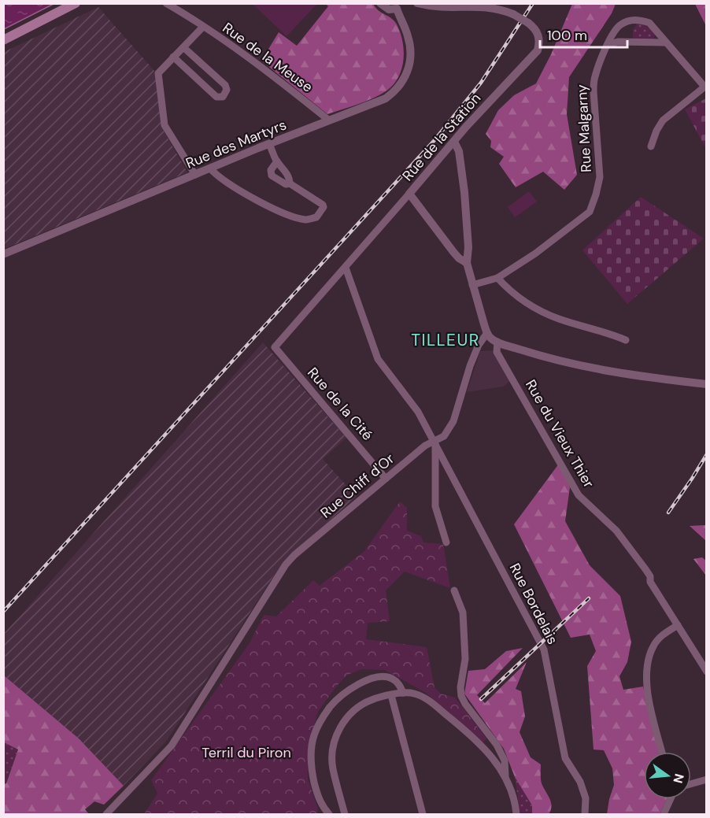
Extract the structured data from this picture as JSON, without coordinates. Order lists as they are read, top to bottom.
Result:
{
  "streets": {
    "street": [
      "Rue de la Meuse",
      "Rue Malgarny",
      "Rue de la Station",
      "Rue des Martyrs",
      "Rue de la Cité",
      "Rue du Vieux Thier",
      "Rue Chiff d'Or",
      "Rue Bordelais"
    ]
  },
  "crossings": [
    ["Rue de la Meuse", "Rue des Martyrs"],
    ["Rue de la Station", "Rue de la Cité"],
    ["Rue de la Station", "Rue Bordelais"],
    ["Rue de la Cité", "Rue Chiff d'Or"],
    ["Rue Chiff d'Or", "Rue Bordelais"]
  ],
  "districts": ["TILLEUR"],
  "parks": ["Terril du Piron"],
  "scale_bar": "100 m",
  "north": "right"
}
